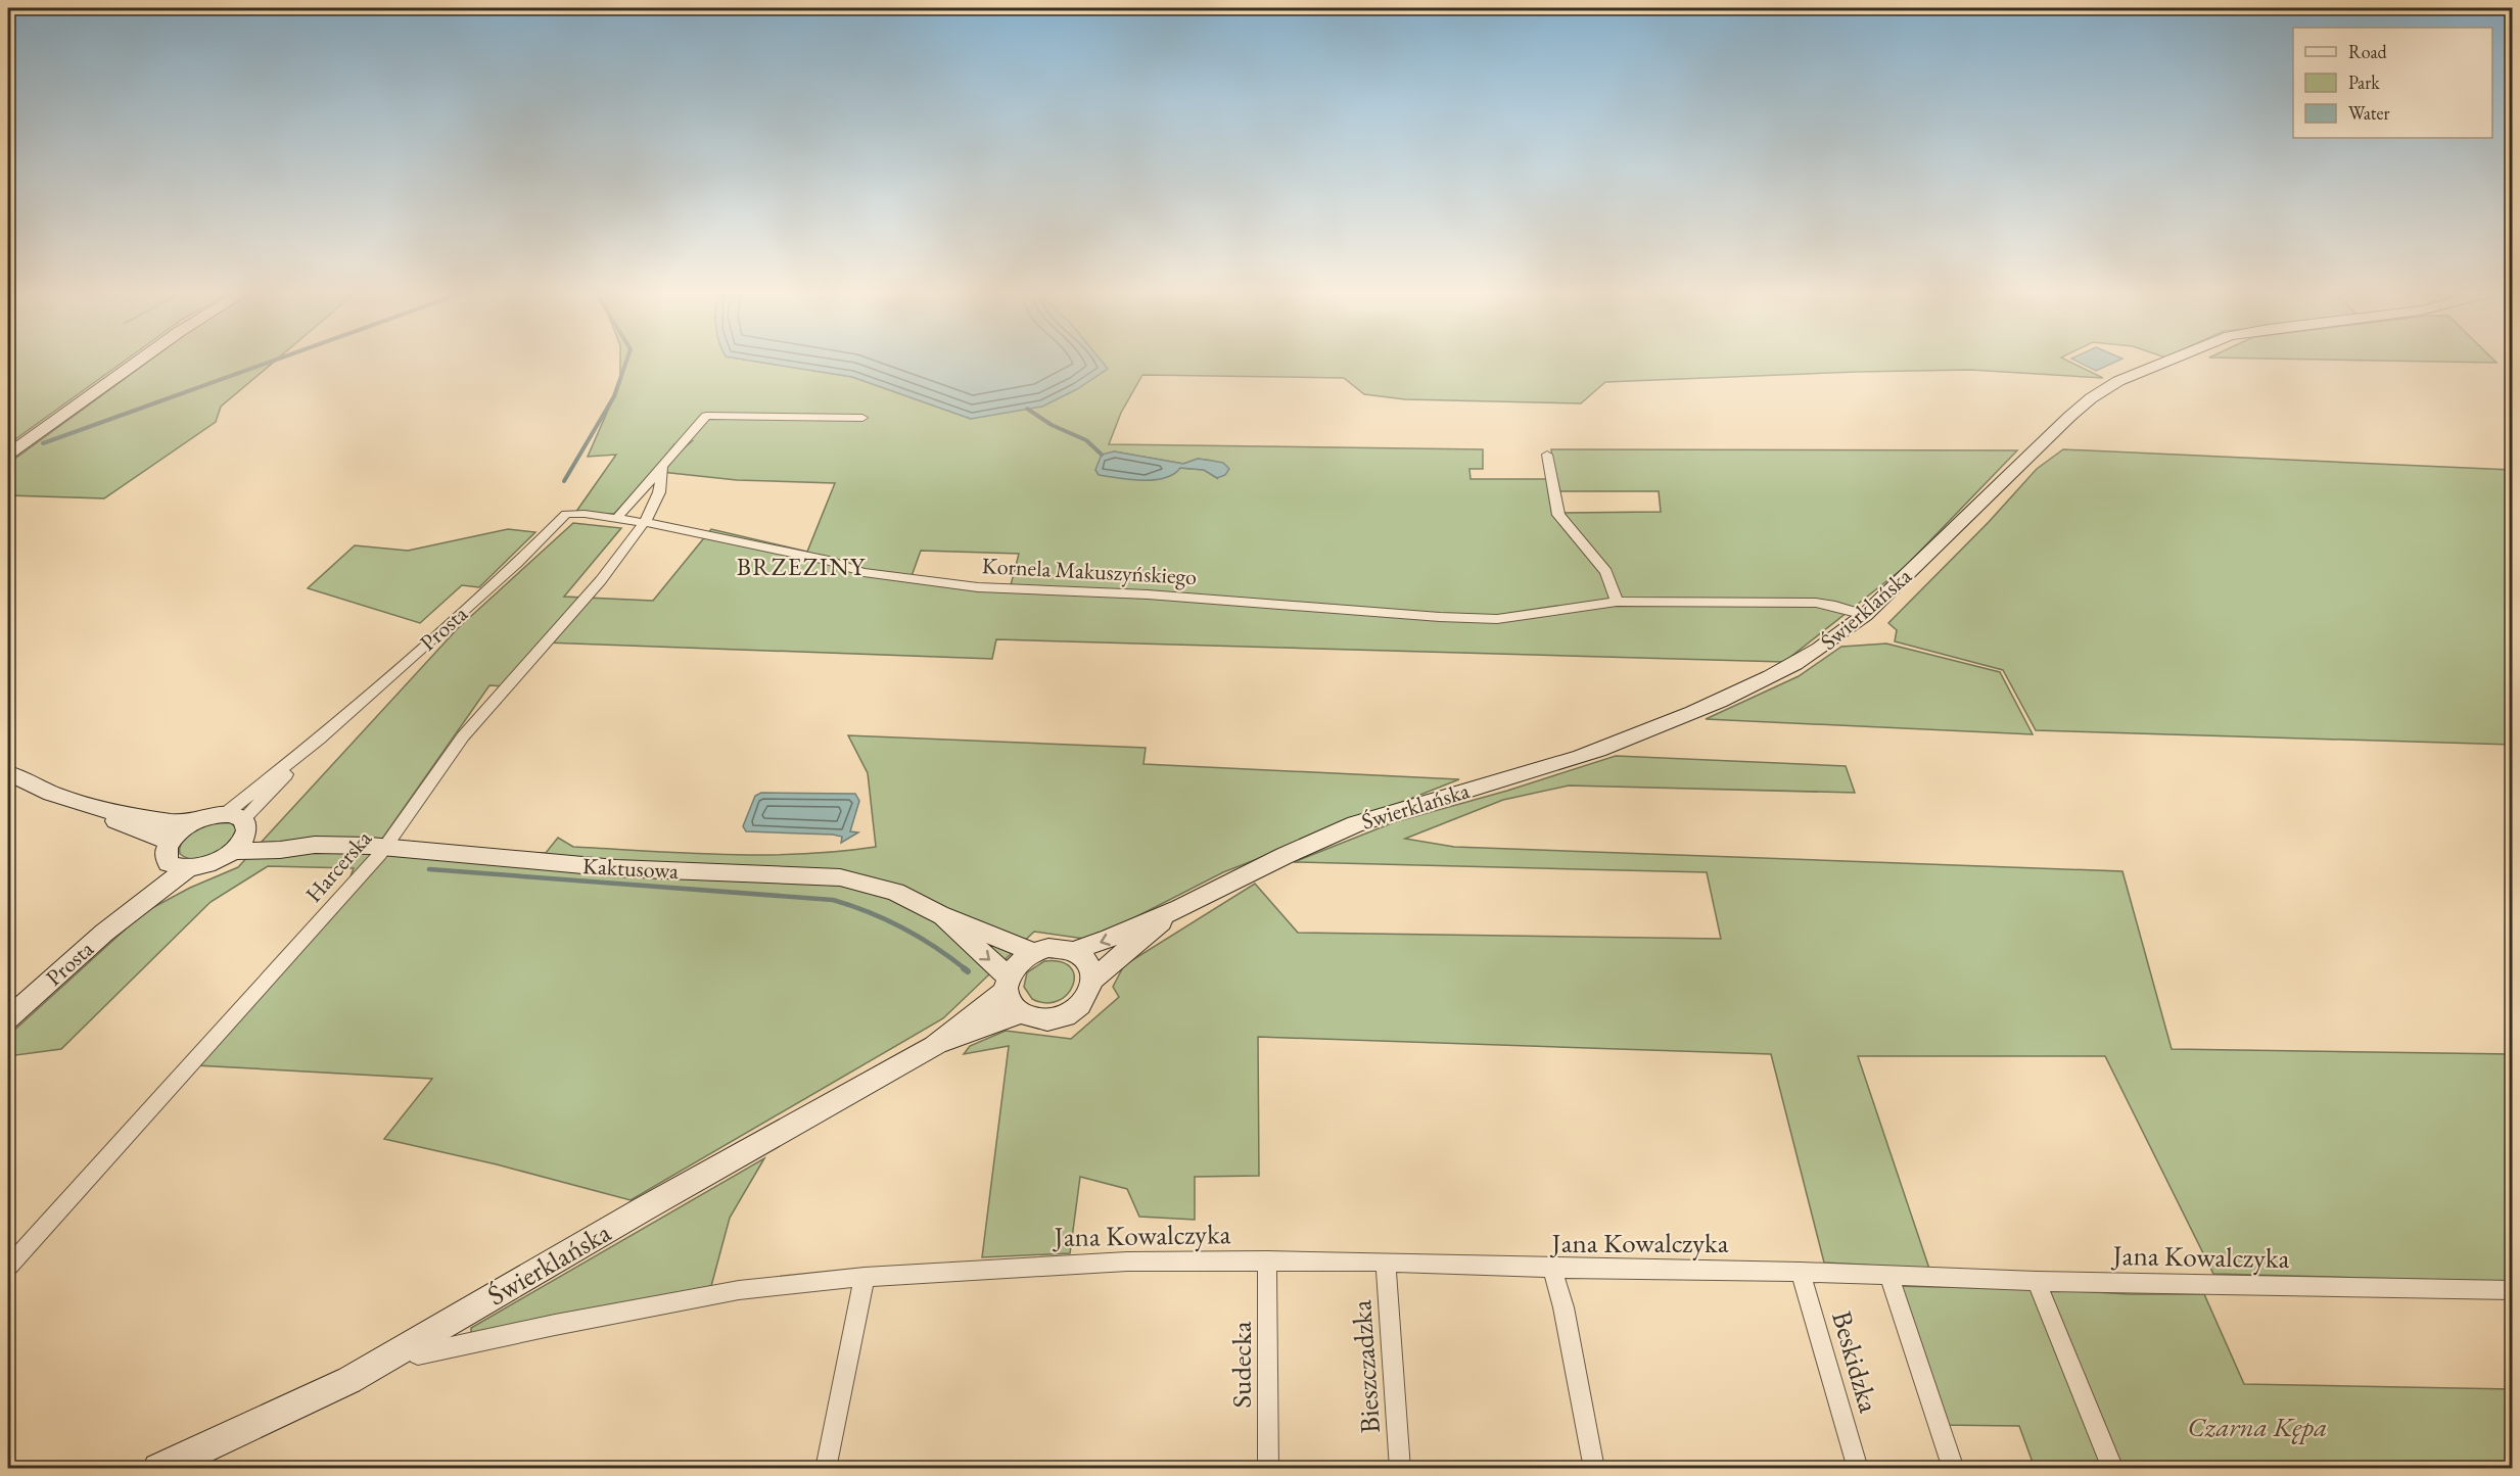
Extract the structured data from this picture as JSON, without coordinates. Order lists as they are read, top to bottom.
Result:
{
  "streets": {
    "street": [
      "Kornela Makuszyńskiego",
      "Świerklańska",
      "Prosta",
      "Harcerska",
      "Kaktusowa",
      "Jana Kowalczyka",
      "Beskidzka",
      "Sudecka",
      "Bieszczadzka"
    ]
  },
  "crossings": [
    ["Kornela Makuszyńskiego", "Świerklańska"],
    ["Kornela Makuszyńskiego", "Prosta"],
    ["Kornela Makuszyńskiego", "Harcerska"],
    ["Świerklańska", "Kaktusowa"],
    ["Świerklańska", "Jana Kowalczyka"],
    ["Prosta", "Kaktusowa"],
    ["Harcerska", "Kaktusowa"],
    ["Jana Kowalczyka", "Beskidzka"],
    ["Jana Kowalczyka", "Sudecka"],
    ["Jana Kowalczyka", "Bieszczadzka"]
  ],
  "districts": ["BRZEZINY"],
  "parks": ["Czarna Kępa"],
  "legend": ["Road", "Park", "Water"]
}
